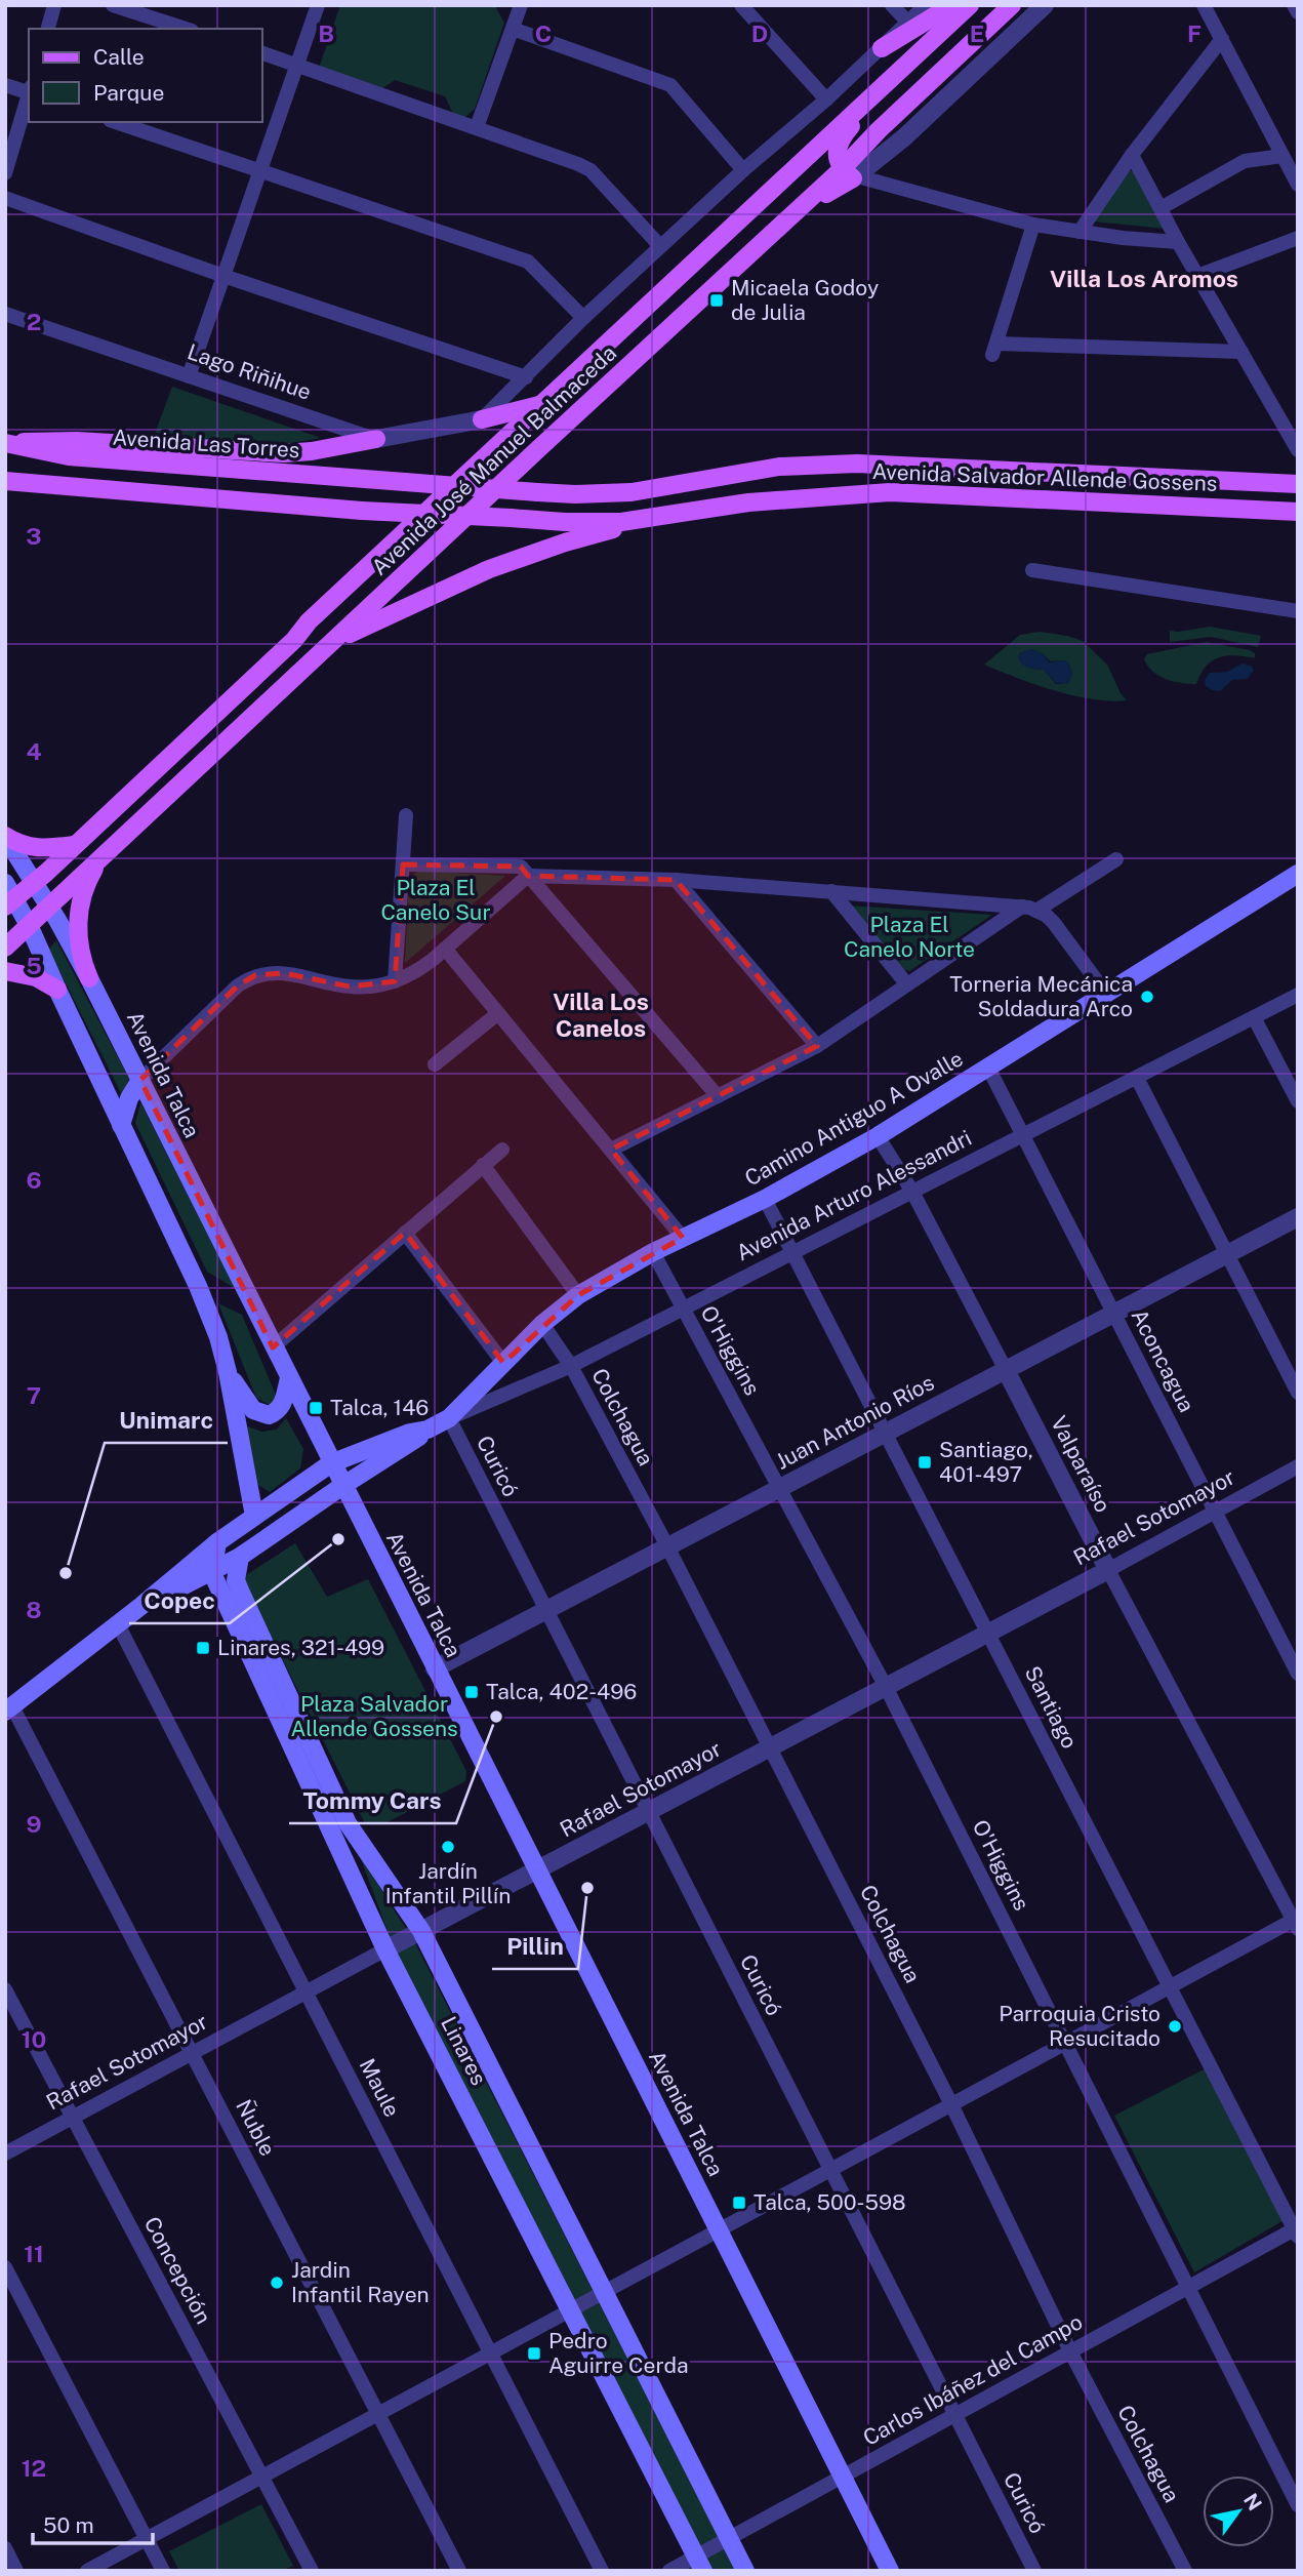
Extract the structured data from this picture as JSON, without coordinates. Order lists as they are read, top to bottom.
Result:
{
  "streets": {
    "main road": [
      "Avenida Las Torres",
      "Avenida José Manuel Balmaceda",
      "Avenida Salvador Allende Gossens",
      "Avenida Talca",
      "Camino Antiguo A Ovalle",
      "Avenida Arturo Alessandri",
      "Linares"
    ],
    "street": [
      "Lago Riñihue",
      "O'Higgins",
      "Aconcagua",
      "Colchagua",
      "Juan Antonio Ríos",
      "Valparaíso",
      "Curicó",
      "Rafael Sotomayor",
      "Santiago",
      "Maule",
      "Ñuble",
      "Concepción",
      "Carlos Ibáñez del Campo"
    ]
  },
  "crossings": [
    ["Avenida Las Torres", "Avenida Salvador Allende Gossens"],
    ["Avenida José Manuel Balmaceda", "Avenida Talca"],
    ["Avenida Talca", "Avenida Arturo Alessandri"],
    ["Avenida Talca", "Juan Antonio Ríos"],
    ["Avenida Talca", "Rafael Sotomayor"],
    ["Avenida Talca", "Carlos Ibáñez del Campo"],
    ["Camino Antiguo A Ovalle", "Avenida Arturo Alessandri"],
    ["Camino Antiguo A Ovalle", "O'Higgins"],
    ["Camino Antiguo A Ovalle", "Aconcagua"],
    ["Camino Antiguo A Ovalle", "Colchagua"],
    ["Camino Antiguo A Ovalle", "Valparaíso"],
    ["Camino Antiguo A Ovalle", "Curicó"],
    ["Camino Antiguo A Ovalle", "Santiago"],
    ["Avenida Arturo Alessandri", "O'Higgins"],
    ["Avenida Arturo Alessandri", "Aconcagua"],
    ["Avenida Arturo Alessandri", "Colchagua"],
    ["Avenida Arturo Alessandri", "Valparaíso"],
    ["Avenida Arturo Alessandri", "Curicó"],
    ["Avenida Arturo Alessandri", "Santiago"],
    ["Avenida Arturo Alessandri", "Linares"],
    ["Avenida Arturo Alessandri", "Maule"],
    ["Avenida Arturo Alessandri", "Ñuble"],
    ["O'Higgins", "Juan Antonio Ríos"],
    ["O'Higgins", "Rafael Sotomayor"],
    ["O'Higgins", "Carlos Ibáñez del Campo"],
    ["Aconcagua", "Juan Antonio Ríos"],
    ["Aconcagua", "Rafael Sotomayor"],
    ["Colchagua", "Juan Antonio Ríos"],
    ["Colchagua", "Rafael Sotomayor"],
    ["Colchagua", "Carlos Ibáñez del Campo"],
    ["Juan Antonio Ríos", "Valparaíso"],
    ["Juan Antonio Ríos", "Curicó"],
    ["Juan Antonio Ríos", "Santiago"],
    ["Valparaíso", "Rafael Sotomayor"],
    ["Curicó", "Rafael Sotomayor"],
    ["Curicó", "Carlos Ibáñez del Campo"],
    ["Rafael Sotomayor", "Santiago"],
    ["Rafael Sotomayor", "Linares"],
    ["Rafael Sotomayor", "Maule"],
    ["Rafael Sotomayor", "Ñuble"],
    ["Rafael Sotomayor", "Concepción"],
    ["Santiago", "Carlos Ibáñez del Campo"],
    ["Linares", "Carlos Ibáñez del Campo"]
  ],
  "districts": ["Villa Los Aromos", "Villa Los Canelos"],
  "parks": ["Plaza El Canelo Sur", "Plaza El Canelo Norte", "Plaza Salvador Allende Gossens"],
  "places": {
    "transit": [
      "Micaela Godoy de Julia",
      "Talca, 146",
      "Santiago, 401-497",
      "Linares, 321-499",
      "Talca, 402-496",
      "Talca, 500-598",
      "Pedro Aguirre Cerda"
    ],
    "other": [
      "Torneria Mecánica Soldadura Arco",
      "Copec",
      "Unimarc",
      "Tommy Cars",
      "Jardín Infantil Pillín",
      "Pillin",
      "Parroquia Cristo Resucitado",
      "Jardin Infantil Rayen"
    ]
  },
  "legend": ["Calle", "Parque"],
  "scale_bar": "50 m",
  "north": "top right",
  "grid": {
    "columns": [
      "B",
      "C",
      "D",
      "E",
      "F"
    ],
    "rows": [
      "2",
      "3",
      "4",
      "5",
      "6",
      "7",
      "8",
      "9",
      "10",
      "11",
      "12"
    ]
  }
}
